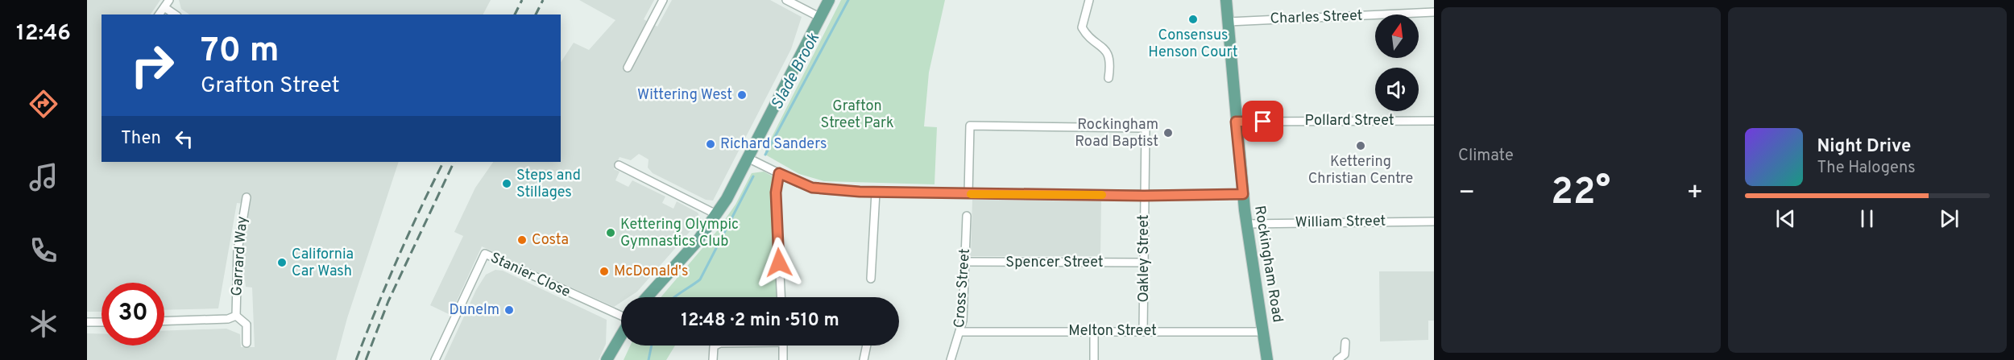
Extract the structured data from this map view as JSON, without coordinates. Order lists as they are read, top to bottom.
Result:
{
  "streets": {
    "main road": ["Rockingham Road"],
    "street": [
      "Charles Street",
      "Pollard Street",
      "William Street",
      "Garrard Way",
      "Oakley Street",
      "Spencer Street",
      "Stanier Close",
      "Cross Street",
      "Melton Street"
    ]
  },
  "crossings": [
    ["Charles Street", "Rockingham Road"],
    ["Pollard Street", "Rockingham Road"],
    ["William Street", "Rockingham Road"],
    ["Oakley Street", "Spencer Street"],
    ["Oakley Street", "Melton Street"],
    ["Spencer Street", "Cross Street"],
    ["Rockingham Road", "Melton Street"],
    ["Cross Street", "Melton Street"]
  ],
  "water": ["Slade Brook"],
  "parks": ["Grafton Street Park"],
  "places": [
    "Consensus Henson Court",
    "Wittering West",
    "Rockingham Road Baptist",
    "Richard Sanders",
    "Kettering Christian Centre",
    "Steps and Stillages",
    "Kettering Olympic Gymnastics Club",
    "Costa",
    "California Car Wash",
    "McDonald's",
    "Dunelm"
  ],
  "north": "top",
  "page": {
    "tabs": "12:46",
    "tile": "Climate",
    "turn": ["70 m", "Grafton Street"],
    "then": "Then",
    "song": ["Night Drive", "The Halogens"],
    "heat": ["−", "22°", "+"],
    "limit": "30",
    "trip": "12:48 · 2 min · 510 m"
  }
}
